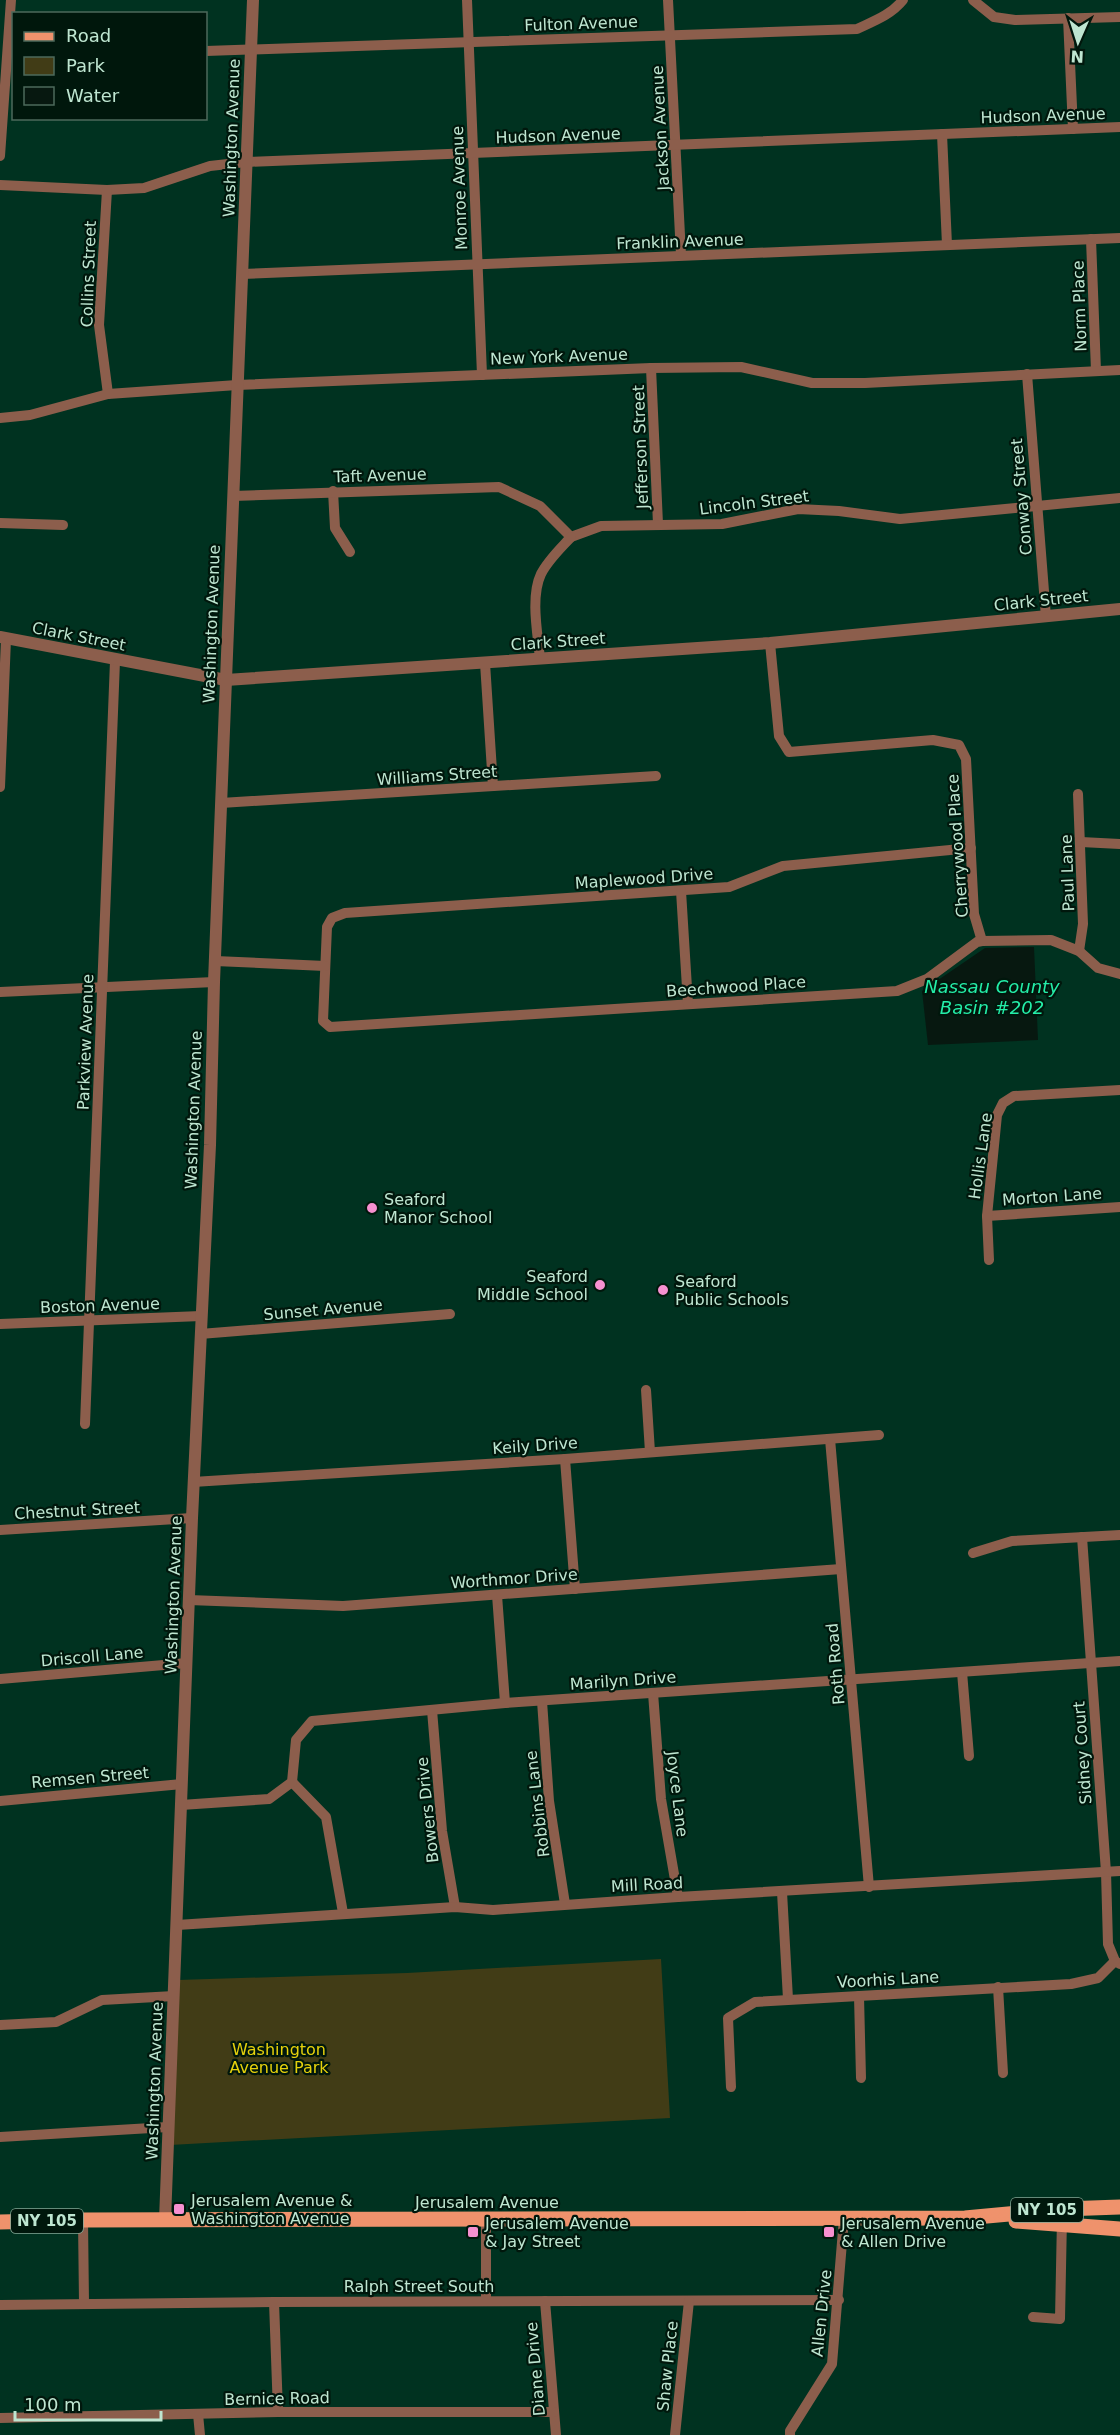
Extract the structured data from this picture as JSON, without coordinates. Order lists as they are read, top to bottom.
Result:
{
  "streets": {
    "main road": ["Jerusalem Avenue", "NY 105"],
    "street": [
      "Fulton Avenue",
      "Hudson Avenue",
      "Jackson Avenue",
      "Washington Avenue",
      "Monroe Avenue",
      "Franklin Avenue",
      "Collins Street",
      "Norm Place",
      "New York Avenue",
      "Jefferson Street",
      "Taft Avenue",
      "Conway Street",
      "Lincoln Street",
      "Clark Street",
      "Williams Street",
      "Cherrywood Place",
      "Paul Lane",
      "Maplewood Drive",
      "Beechwood Place",
      "Parkview Avenue",
      "Hollis Lane",
      "Morton Lane",
      "Boston Avenue",
      "Sunset Avenue",
      "Keily Drive",
      "Chestnut Street",
      "Worthmor Drive",
      "Driscoll Lane",
      "Roth Road",
      "Marilyn Drive",
      "Sidney Court",
      "Remsen Street",
      "Joyce Lane",
      "Robbins Lane",
      "Bowers Drive",
      "Mill Road",
      "Voorhis Lane",
      "Ralph Street South",
      "Allen Drive",
      "Shaw Place",
      "Diane Drive",
      "Bernice Road"
    ]
  },
  "crossings": [
    ["Fulton Avenue", "Jackson Avenue"],
    ["Fulton Avenue", "Washington Avenue"],
    ["Fulton Avenue", "Monroe Avenue"],
    ["Hudson Avenue", "Jackson Avenue"],
    ["Hudson Avenue", "Washington Avenue"],
    ["Hudson Avenue", "Monroe Avenue"],
    ["Hudson Avenue", "Collins Street"],
    ["Jackson Avenue", "Franklin Avenue"],
    ["Washington Avenue", "Franklin Avenue"],
    ["Washington Avenue", "New York Avenue"],
    ["Washington Avenue", "Taft Avenue"],
    ["Washington Avenue", "Clark Street"],
    ["Washington Avenue", "Williams Street"],
    ["Washington Avenue", "Boston Avenue"],
    ["Washington Avenue", "Sunset Avenue"],
    ["Washington Avenue", "Keily Drive"],
    ["Washington Avenue", "Chestnut Street"],
    ["Washington Avenue", "Worthmor Drive"],
    ["Washington Avenue", "Driscoll Lane"],
    ["Washington Avenue", "Remsen Street"],
    ["Washington Avenue", "Mill Road"],
    ["Washington Avenue", "Jerusalem Avenue"],
    ["Monroe Avenue", "Franklin Avenue"],
    ["Monroe Avenue", "New York Avenue"],
    ["Franklin Avenue", "Norm Place"],
    ["Collins Street", "New York Avenue"],
    ["Norm Place", "New York Avenue"],
    ["New York Avenue", "Jefferson Street"],
    ["New York Avenue", "Conway Street"],
    ["Jefferson Street", "Lincoln Street"],
    ["Taft Avenue", "Lincoln Street"],
    ["Conway Street", "Lincoln Street"],
    ["Conway Street", "Clark Street"],
    ["Lincoln Street", "Clark Street"],
    ["Clark Street", "Cherrywood Place"],
    ["Clark Street", "Parkview Avenue"],
    ["Cherrywood Place", "Maplewood Drive"],
    ["Cherrywood Place", "Beechwood Place"],
    ["Maplewood Drive", "Beechwood Place"],
    ["Parkview Avenue", "Boston Avenue"],
    ["Hollis Lane", "Morton Lane"],
    ["Keily Drive", "Roth Road"],
    ["Worthmor Drive", "Roth Road"],
    ["Roth Road", "Marilyn Drive"],
    ["Roth Road", "Mill Road"],
    ["Marilyn Drive", "Sidney Court"],
    ["Marilyn Drive", "Joyce Lane"],
    ["Marilyn Drive", "Robbins Lane"],
    ["Marilyn Drive", "Bowers Drive"],
    ["Sidney Court", "Mill Road"],
    ["Sidney Court", "Voorhis Lane"],
    ["Joyce Lane", "Mill Road"],
    ["Robbins Lane", "Mill Road"],
    ["Bowers Drive", "Mill Road"],
    ["Jerusalem Avenue", "Allen Drive"],
    ["Ralph Street South", "Allen Drive"],
    ["Ralph Street South", "Shaw Place"],
    ["Ralph Street South", "Diane Drive"],
    ["Diane Drive", "Bernice Road"]
  ],
  "water": ["Nassau County Basin #202"],
  "parks": ["Washington Avenue Park"],
  "places": {
    "other": ["Seaford Manor School", "Seaford Middle School", "Seaford Public Schools"],
    "transit": ["Jerusalem Avenue & Washington Avenue", "Jerusalem Avenue & Jay Street", "Jerusalem Avenue & Allen Drive"]
  },
  "legend": ["Road", "Park", "Water"],
  "scale_bar": "100 m",
  "north": "bottom"
}
